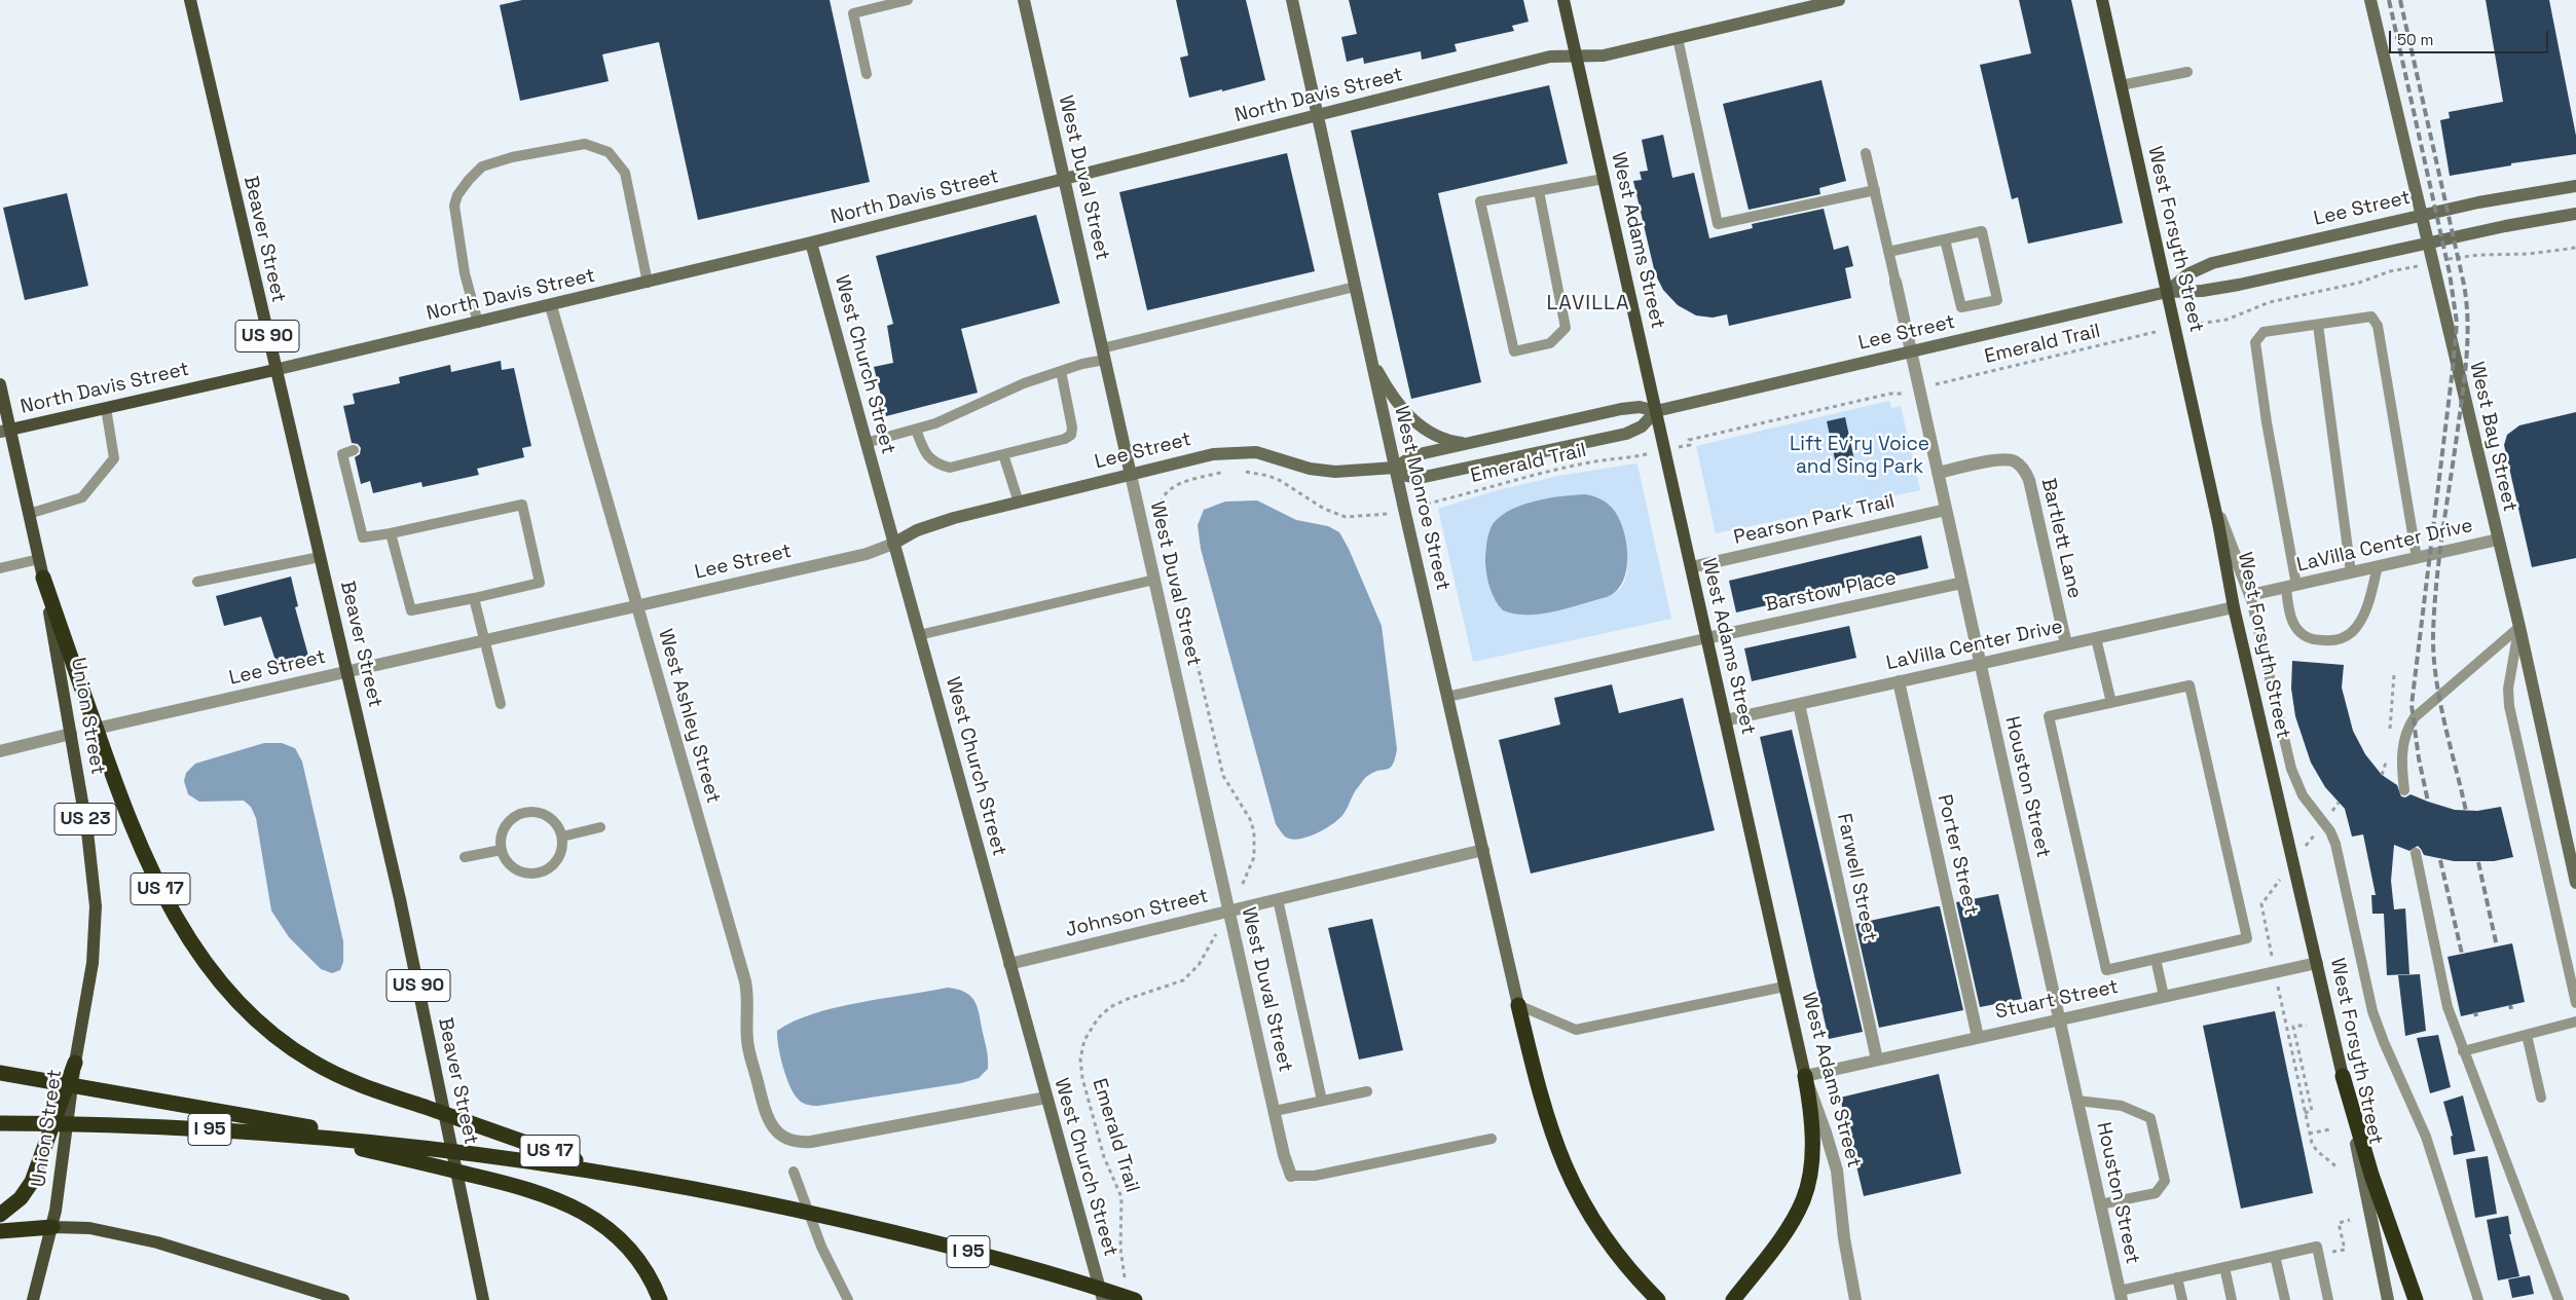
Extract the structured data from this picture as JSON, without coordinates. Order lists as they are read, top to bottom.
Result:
{
  "streets": {
    "highway": ["US 17", "I 95"],
    "main road": [
      "North Davis Street",
      "Beaver Street",
      "West Forsyth Street",
      "West Adams Street",
      "US 90",
      "Union Street",
      "US 23"
    ],
    "street": [
      "West Duval Street",
      "Lee Street",
      "West Church Street",
      "West Bay Street",
      "West Monroe Street",
      "Pearson Park Trail",
      "Bartlett Lane",
      "LaVilla Center Drive",
      "Barstow Place",
      "West Ashley Street",
      "Houston Street",
      "Porter Street",
      "Farwell Street",
      "Johnson Street",
      "Stuart Street"
    ],
    "path": ["Emerald Trail"]
  },
  "crossings": [
    ["North Davis Street", "West Duval Street"],
    ["North Davis Street", "Beaver Street"],
    ["North Davis Street", "West Adams Street"],
    ["North Davis Street", "West Church Street"],
    ["North Davis Street", "West Monroe Street"],
    ["North Davis Street", "Union Street"],
    ["North Davis Street", "West Ashley Street"],
    ["West Duval Street", "Lee Street"],
    ["West Duval Street", "Johnson Street"],
    ["Lee Street", "Beaver Street"],
    ["Lee Street", "West Forsyth Street"],
    ["Lee Street", "West Adams Street"],
    ["Lee Street", "West Church Street"],
    ["Lee Street", "West Bay Street"],
    ["Lee Street", "West Monroe Street"],
    ["Lee Street", "West Ashley Street"],
    ["Lee Street", "Houston Street"],
    ["Lee Street", "US 17"],
    ["West Forsyth Street", "LaVilla Center Drive"],
    ["West Forsyth Street", "Stuart Street"],
    ["West Adams Street", "Pearson Park Trail"],
    ["West Adams Street", "LaVilla Center Drive"],
    ["West Adams Street", "Barstow Place"],
    ["West Adams Street", "Stuart Street"],
    ["West Church Street", "West Ashley Street"],
    ["West Church Street", "Johnson Street"],
    ["West Bay Street", "LaVilla Center Drive"],
    ["West Monroe Street", "Johnson Street"],
    ["Pearson Park Trail", "Houston Street"],
    ["Bartlett Lane", "LaVilla Center Drive"],
    ["Bartlett Lane", "Houston Street"],
    ["LaVilla Center Drive", "Houston Street"],
    ["LaVilla Center Drive", "Porter Street"],
    ["LaVilla Center Drive", "Farwell Street"],
    ["Barstow Place", "Houston Street"],
    ["Union Street", "US 17"],
    ["Houston Street", "Stuart Street"],
    ["Porter Street", "Stuart Street"],
    ["Farwell Street", "Stuart Street"],
    ["US 17", "I 95"]
  ],
  "districts": ["LAVILLA"],
  "parks": ["Lift Ev’ry Voice and Sing Park"],
  "scale_bar": "50 m"
}
